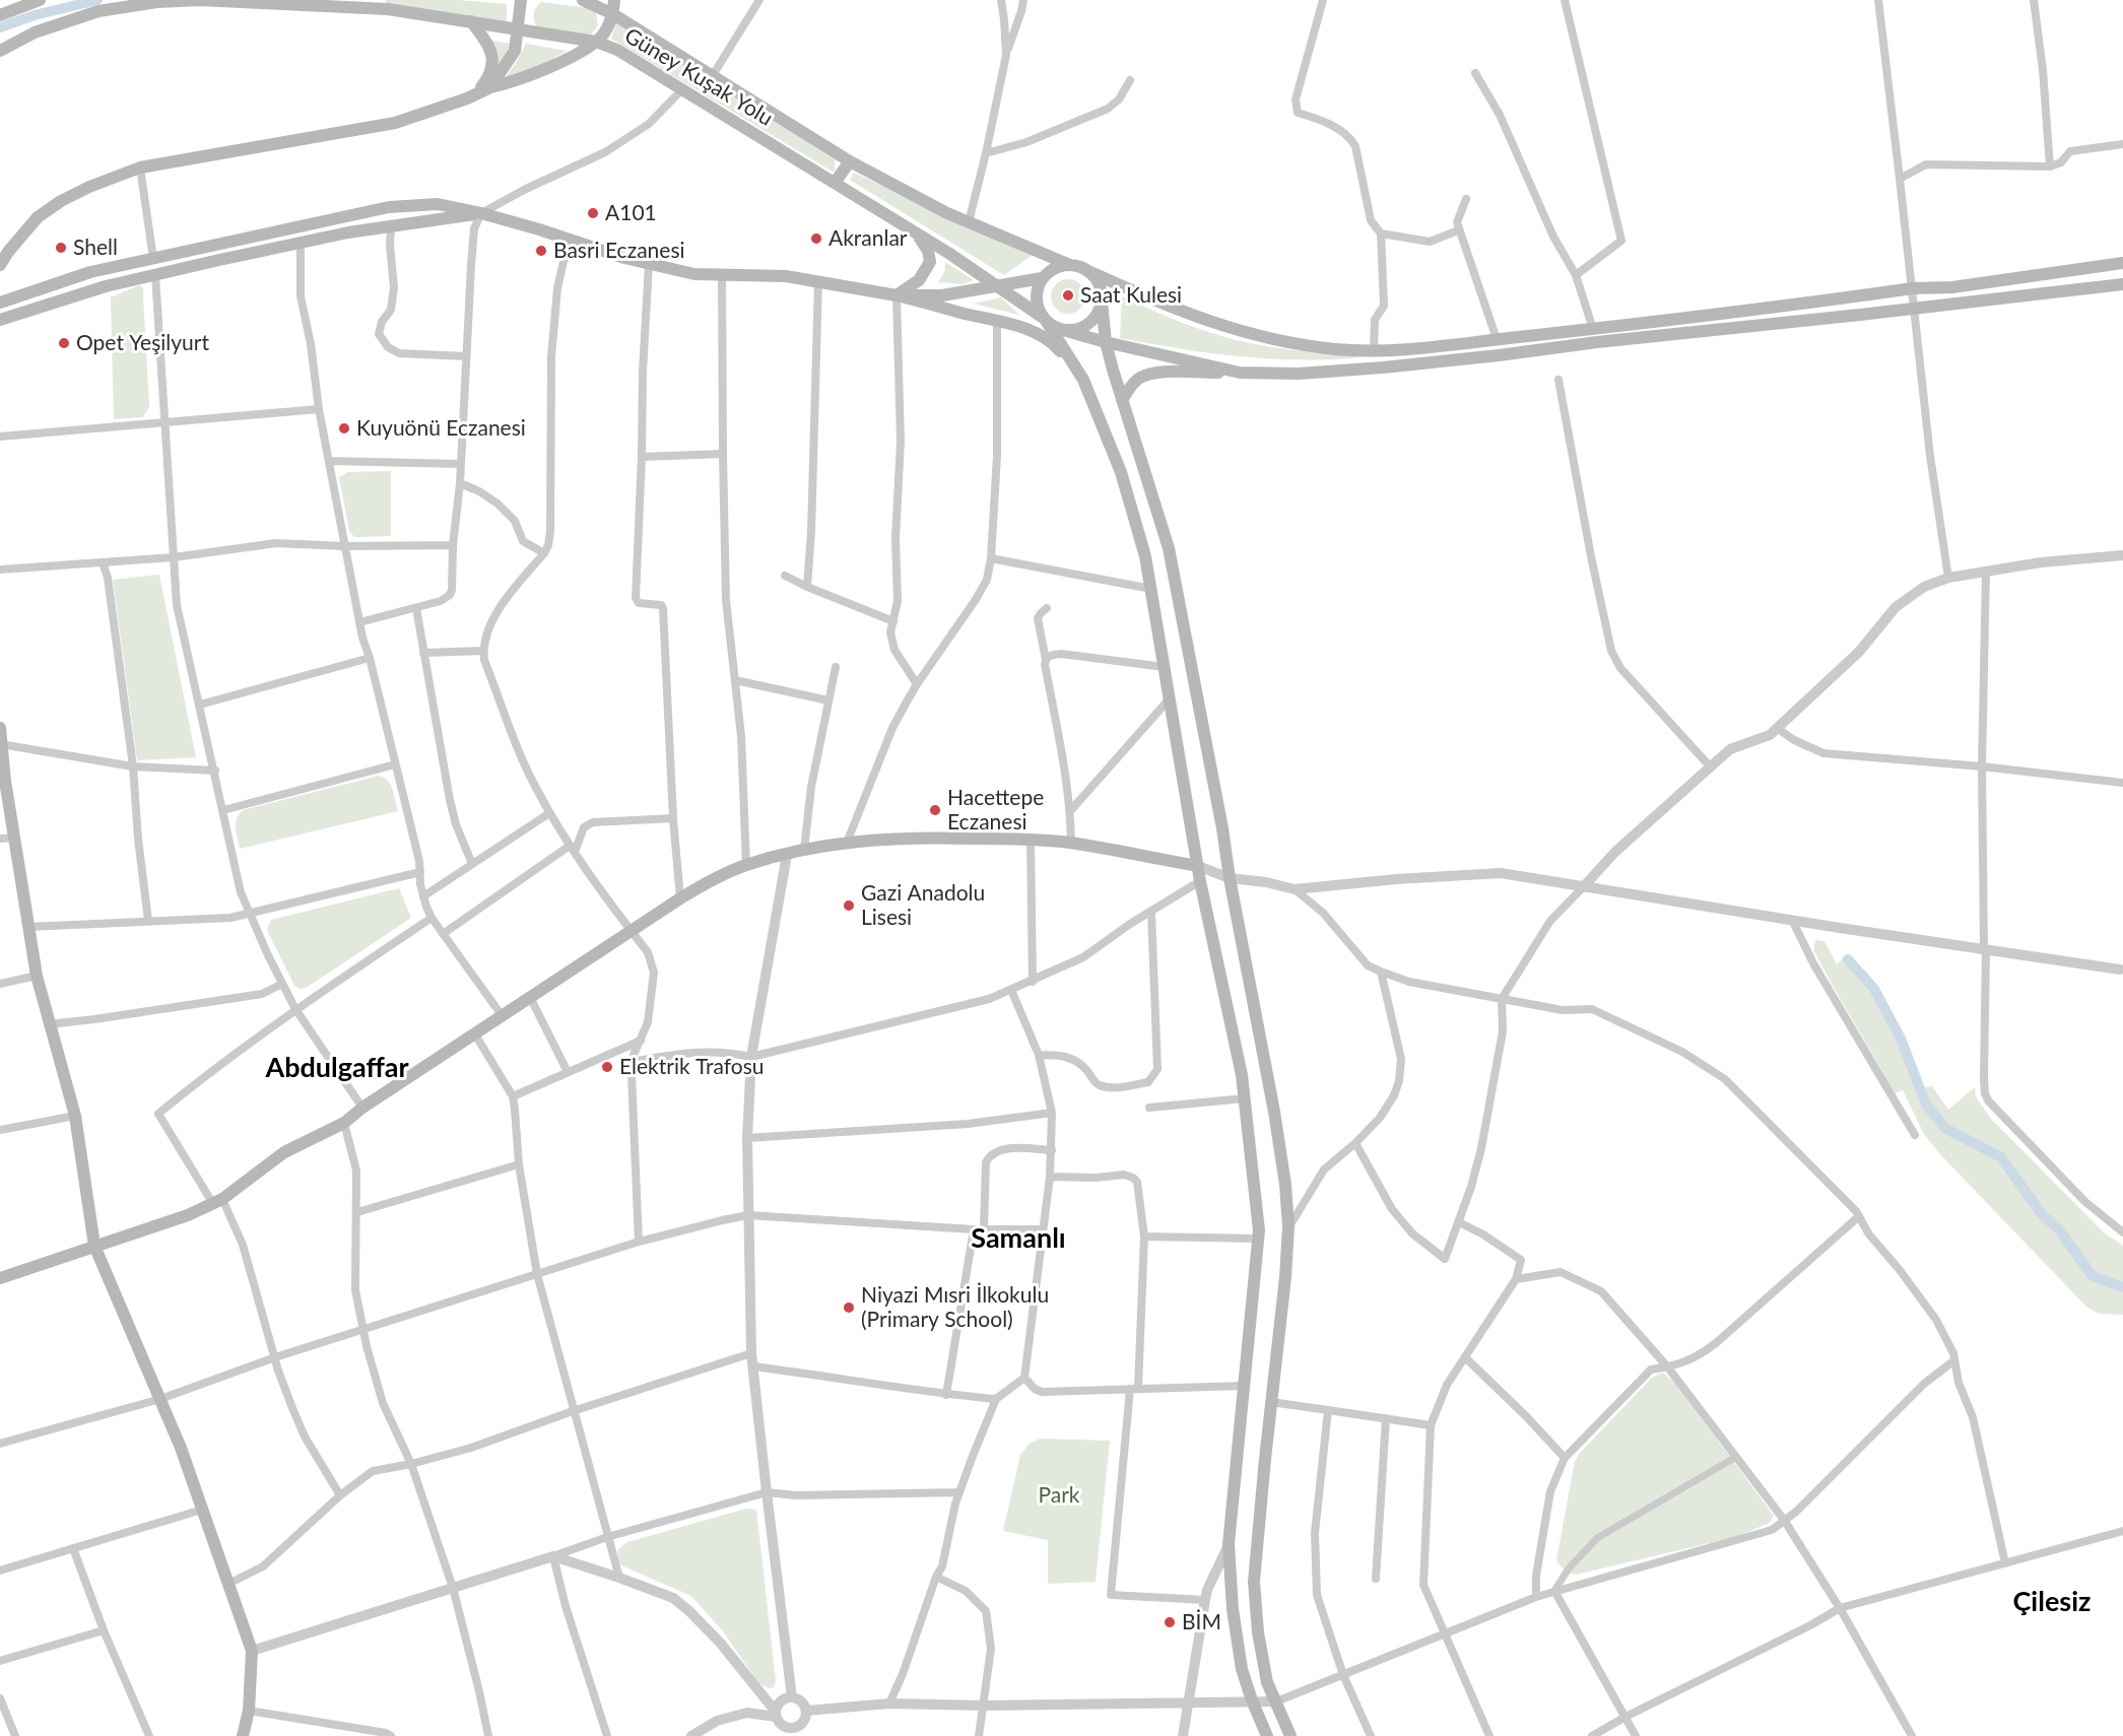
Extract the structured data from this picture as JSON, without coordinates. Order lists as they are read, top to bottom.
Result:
{
  "streets": {
    "main road": ["Güney Kuşak Yolu"]
  },
  "districts": ["Abdulgaffar", "Samanlı", "Çilesiz"],
  "parks": ["Park"],
  "places": [
    "A101",
    "Akranlar",
    "Shell",
    "Basri Eczanesi",
    "Saat Kulesi",
    "Opet Yeşilyurt",
    "Kuyuönü Eczanesi",
    "Hacettepe Eczanesi",
    "Gazi Anadolu Lisesi",
    "Elektrik Trafosu",
    "Niyazi Mısri İlkokulu (Primary School)",
    "BİM"
  ]
}
